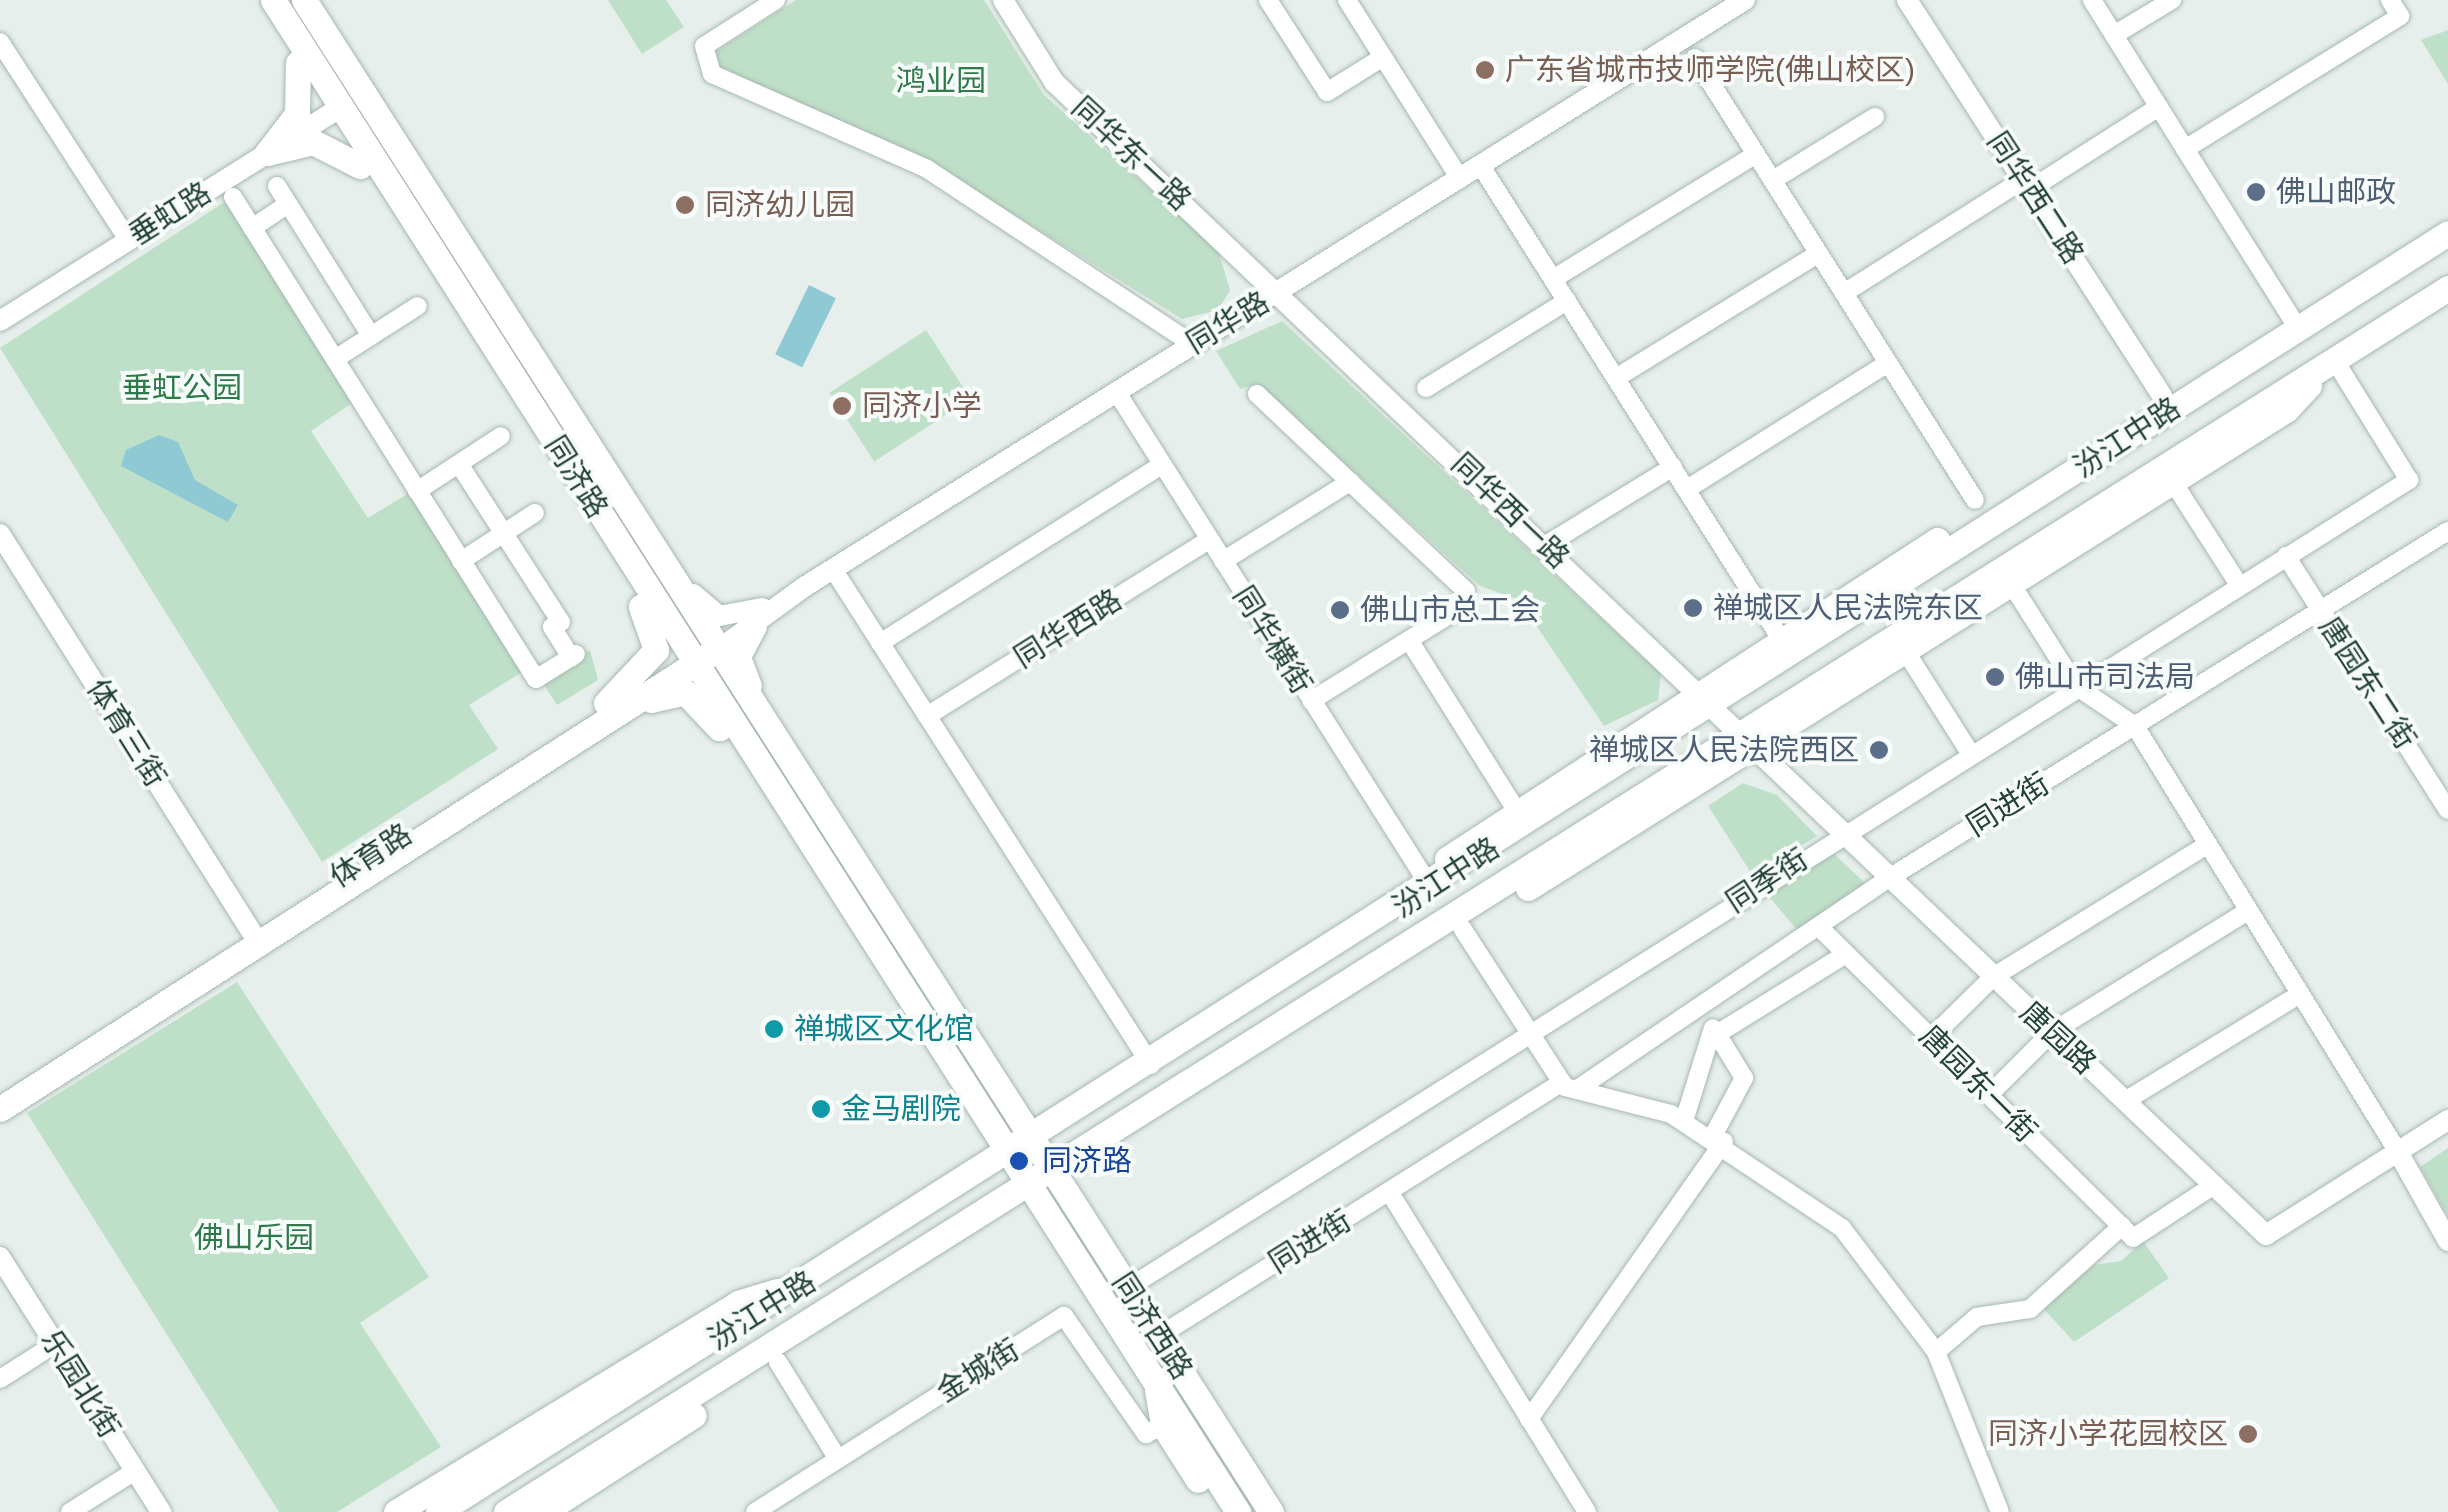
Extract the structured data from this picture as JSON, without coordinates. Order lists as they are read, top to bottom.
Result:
{
  "streets": {
    "main road": [
      "汾江中路",
      "同济路",
      "体育路",
      "同济西路"
    ],
    "street": [
      "同华东一路",
      "同华西二路",
      "垂虹路",
      "同华路",
      "同华西一路",
      "同华西路",
      "同华横街",
      "唐园东二街",
      "体育三街",
      "同进街",
      "同季街",
      "唐园路",
      "唐园东一街",
      "金城街",
      "乐园北街"
    ]
  },
  "crossings": [
    ["同华东一路", "同华路"],
    ["同华东一路", "同华西一路"],
    ["垂虹路", "同济路"],
    ["同华路", "同华西一路"],
    ["同华路", "同华横街"],
    ["同华路", "体育路"],
    ["汾江中路", "同济路"],
    ["汾江中路", "同华西一路"],
    ["汾江中路", "同华横街"],
    ["汾江中路", "同季街"],
    ["汾江中路", "唐园路"],
    ["汾江中路", "同济西路"],
    ["同济路", "体育路"],
    ["同济路", "同济西路"],
    ["同华西一路", "唐园路"],
    ["同华西路", "同华横街"],
    ["唐园东二街", "同进街"],
    ["唐园东二街", "同季街"],
    ["体育三街", "体育路"],
    ["同进街", "唐园路"],
    ["同进街", "唐园东一街"],
    ["同进街", "同济西路"],
    ["同季街", "唐园路"],
    ["同季街", "同济西路"]
  ],
  "parks": ["鸿业园", "垂虹公园", "佛山乐园"],
  "places": [
    "广东省城市技师学院(佛山校区)",
    "佛山邮政",
    "同济幼儿园",
    "同济小学",
    "禅城区人民法院东区",
    "佛山市总工会",
    "佛山市司法局",
    "禅城区人民法院西区",
    "禅城区文化馆",
    "金马剧院",
    "同济路",
    "同济小学花园校区"
  ]
}
